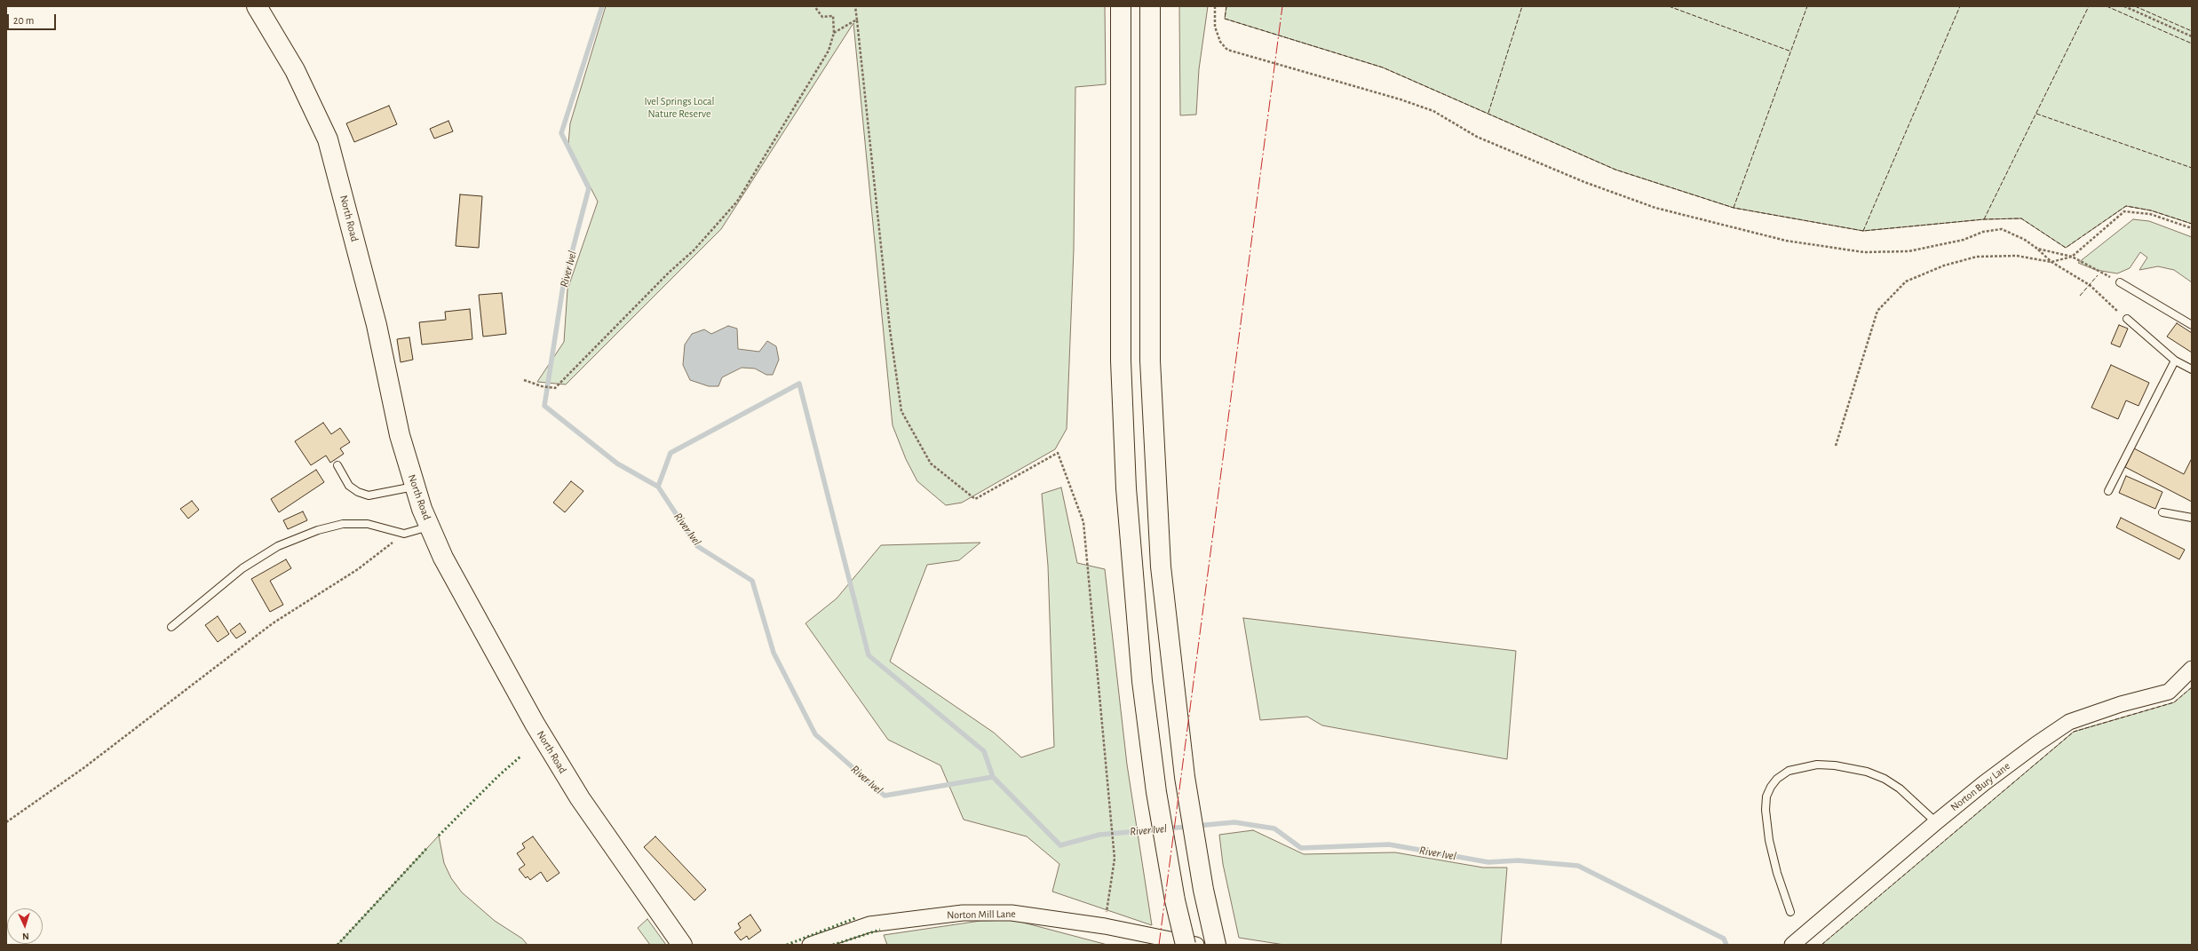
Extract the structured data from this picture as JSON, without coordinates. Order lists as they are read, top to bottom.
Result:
{
  "streets": {
    "main road": ["North Road"],
    "street": ["Norton Bury Lane", "Norton Mill Lane"]
  },
  "water": ["River Ivel"],
  "parks": ["Ivel Springs Local Nature Reserve"],
  "scale_bar": "20 m",
  "north": "bottom"
}
